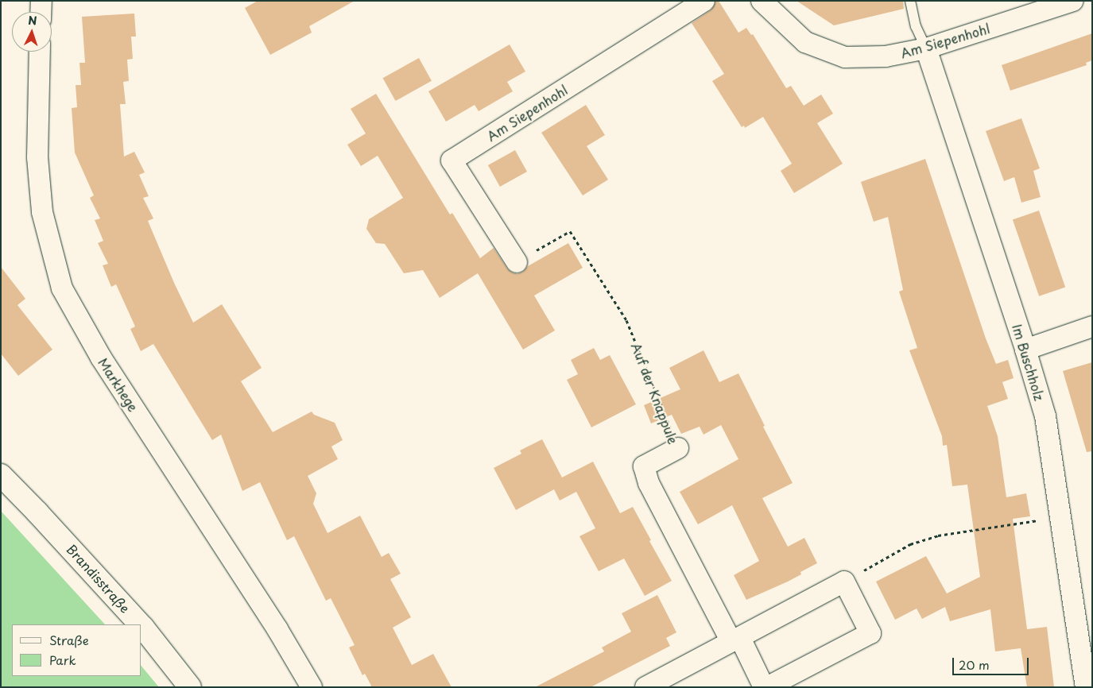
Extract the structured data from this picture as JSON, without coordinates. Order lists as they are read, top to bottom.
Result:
{
  "streets": {
    "street": [
      "Am Siepenhohl",
      "Im Buschholz",
      "Markhege",
      "Auf der Knappule",
      "Brandisstraße"
    ]
  },
  "crossings": [
    ["Am Siepenhohl", "Im Buschholz"],
    ["Am Siepenhohl", "Auf der Knappule"]
  ],
  "legend": ["Straße", "Park"],
  "scale_bar": "20 m",
  "north": "top"
}
